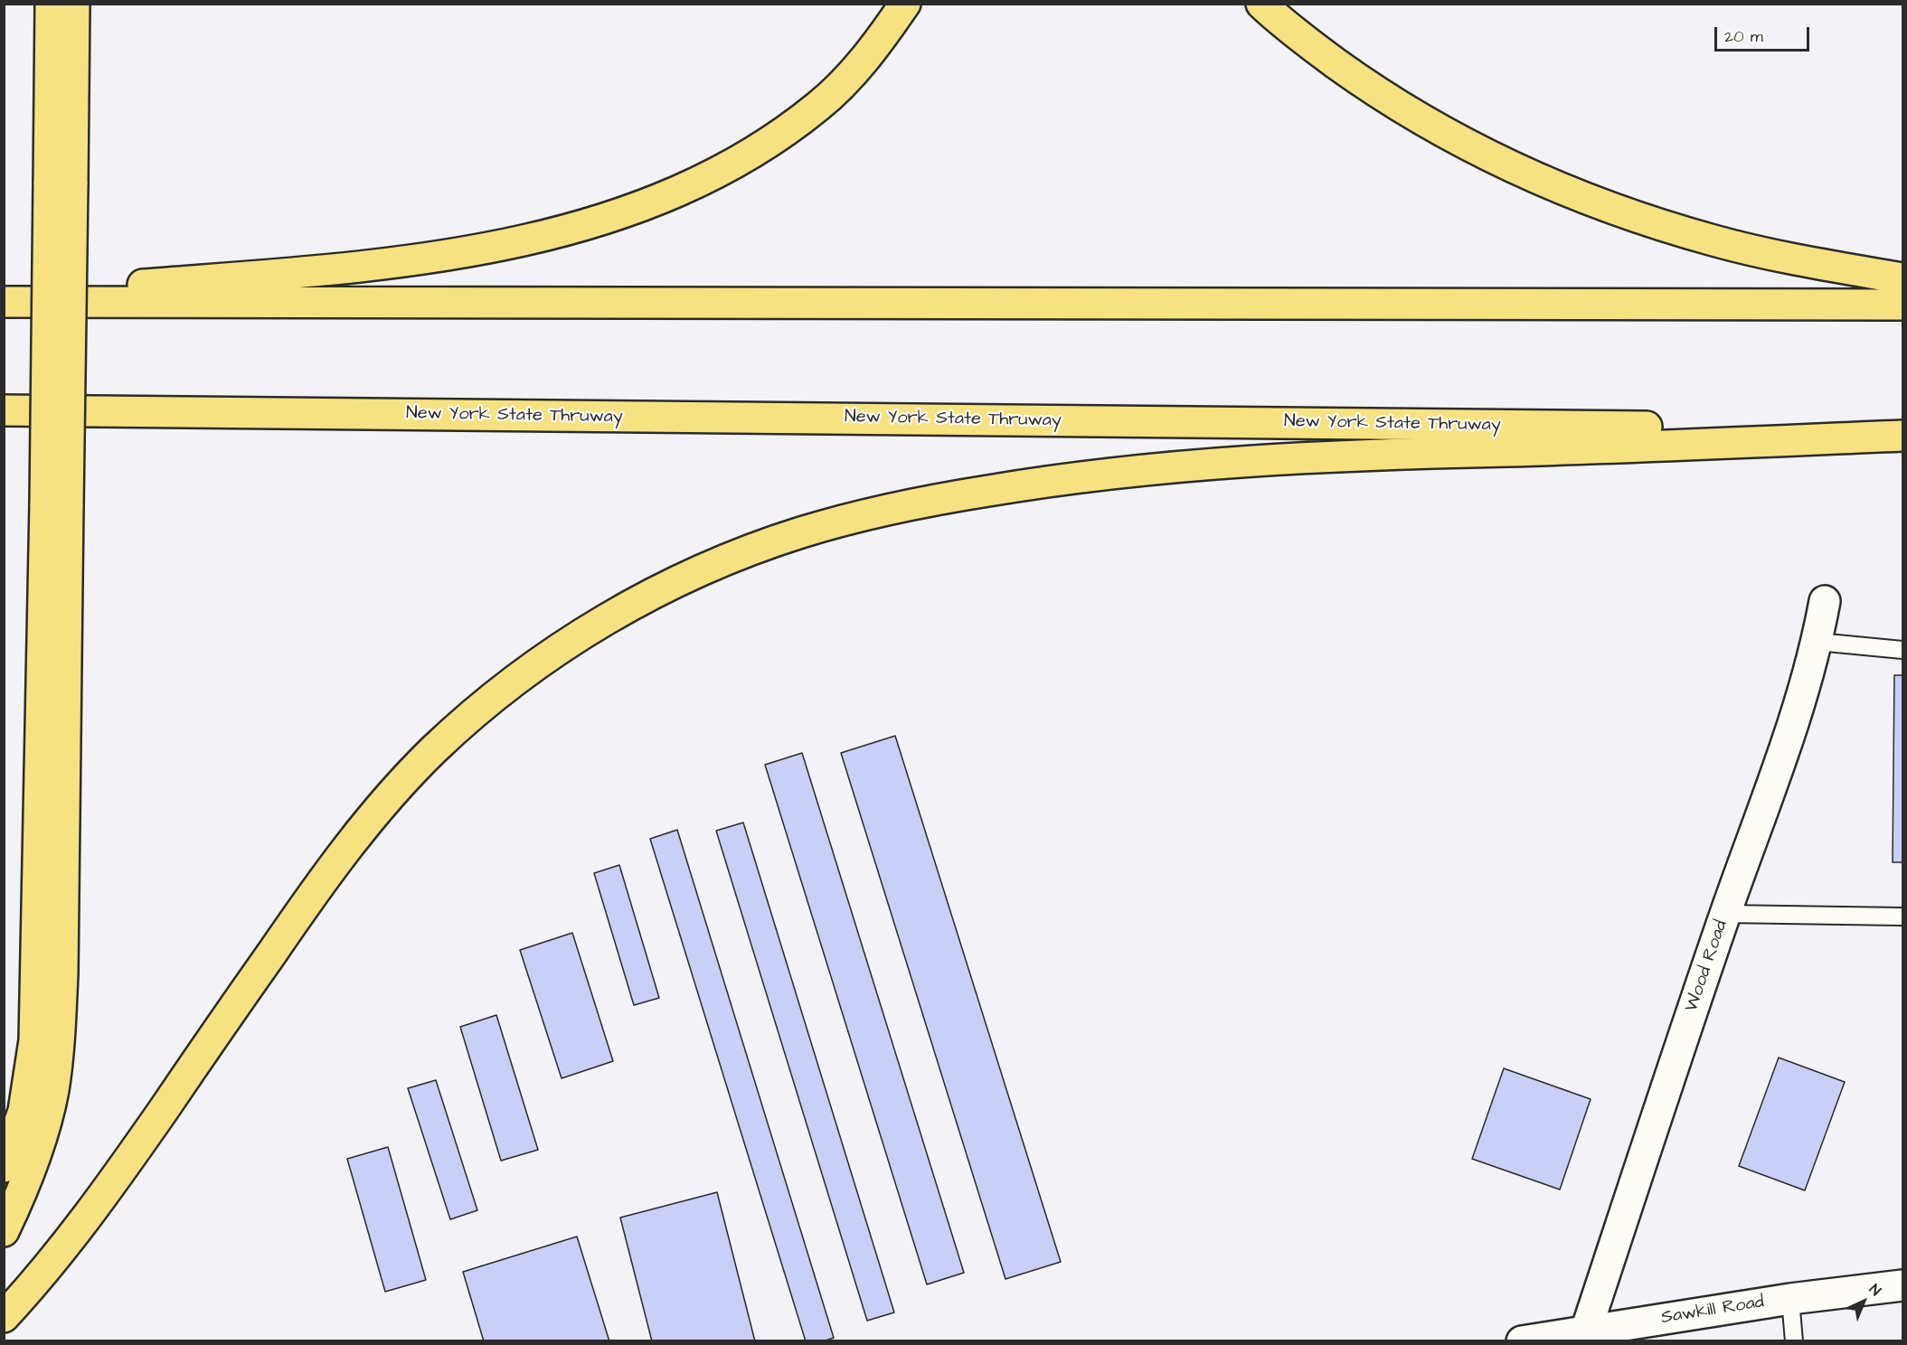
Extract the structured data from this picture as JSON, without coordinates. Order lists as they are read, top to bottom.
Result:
{
  "streets": {
    "highway": ["New York State Thruway"],
    "street": ["Wood Road", "Sawkill Road"]
  },
  "crossings": [
    ["Wood Road", "Sawkill Road"]
  ],
  "scale_bar": "20 m",
  "north": "top right"
}
